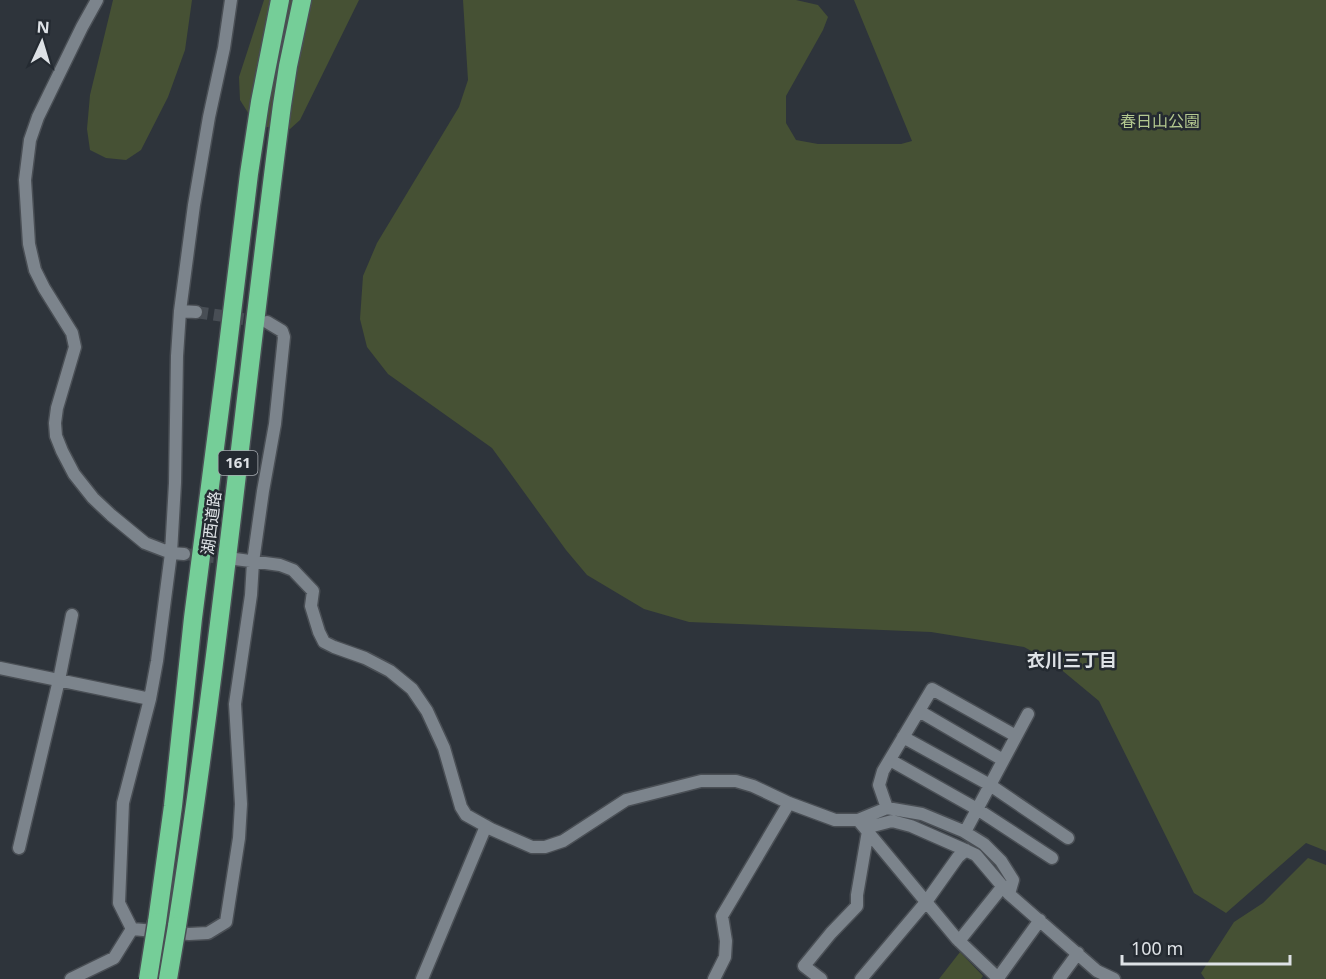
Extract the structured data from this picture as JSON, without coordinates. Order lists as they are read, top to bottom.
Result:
{
  "streets": {
    "highway": ["161", "湖西道路"]
  },
  "districts": ["衣川三丁目"],
  "parks": ["春日山公園"],
  "scale_bar": "100 m",
  "north": "top"
}
